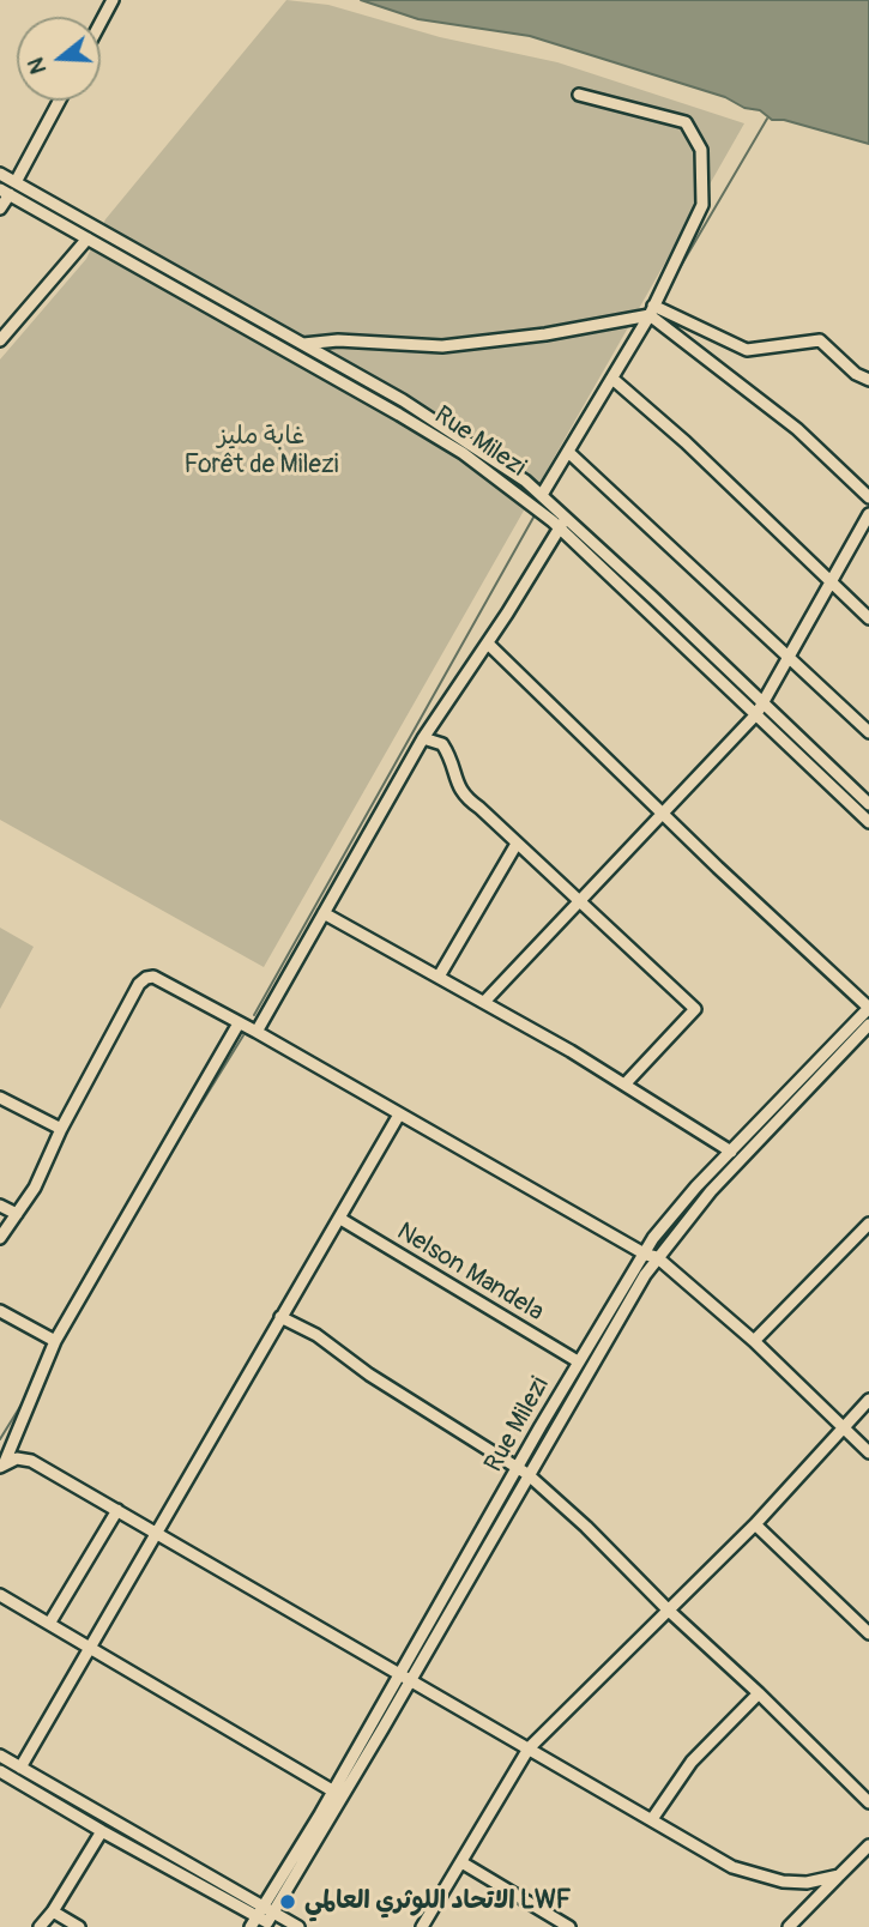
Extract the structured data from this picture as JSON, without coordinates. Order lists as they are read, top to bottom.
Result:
{
  "streets": {
    "street": ["Rue Milezi", "Nelson Mandela"]
  },
  "crossings": [
    ["Rue Milezi", "Nelson Mandela"]
  ],
  "parks": ["غابة مليز Forêt de Milezi"],
  "places": ["الاتحاد اللوثري العالمي LWF"],
  "north": "left"
}
